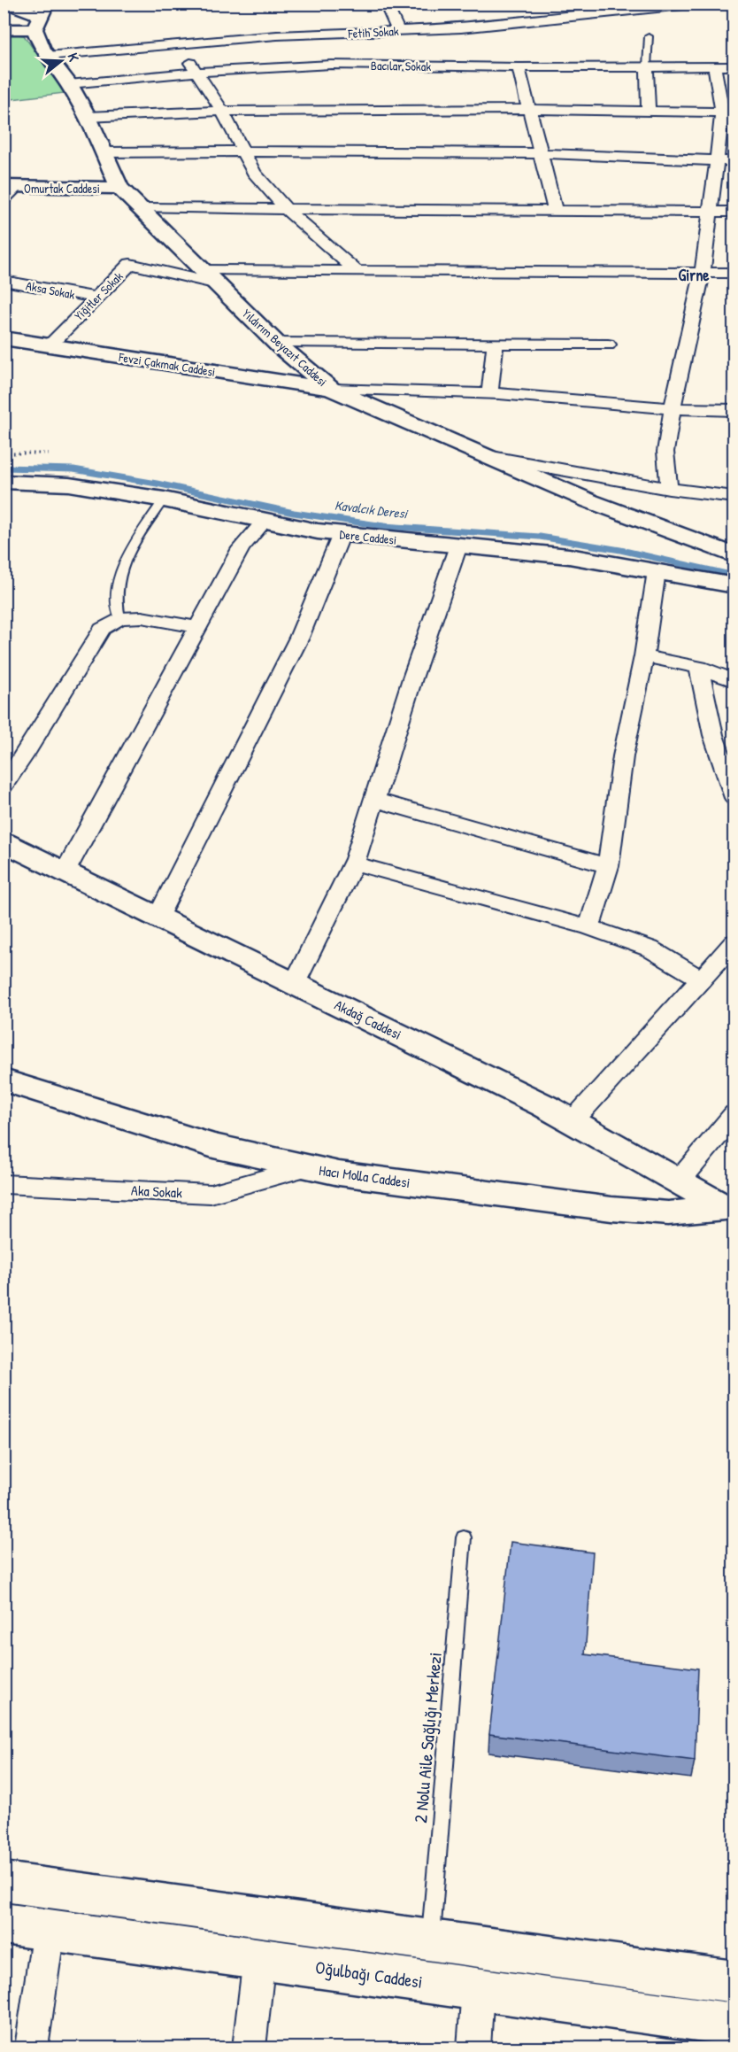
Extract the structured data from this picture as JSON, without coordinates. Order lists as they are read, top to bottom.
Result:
{
  "streets": {
    "street": [
      "Fetih Sokak",
      "Bacılar Sokak",
      "Omurtak Caddesi",
      "Aksa Sokak",
      "Yiğitler Sokak",
      "Yıldırım Beyazıt Caddesi",
      "Fevzi Çakmak Caddesi",
      "Dere Caddesi",
      "Akdağ Caddesi",
      "Hacı Molla Caddesi",
      "Aka Sokak",
      "Oğulbağı Caddesi"
    ],
    "lane": ["2 Nolu Aile Sağlığı Merkezi"]
  },
  "crossings": [
    ["Fetih Sokak", "Yıldırım Beyazıt Caddesi"],
    ["Bacılar Sokak", "Yıldırım Beyazıt Caddesi"],
    ["Omurtak Caddesi", "Yıldırım Beyazıt Caddesi"],
    ["Aksa Sokak", "Yiğitler Sokak"],
    ["Yiğitler Sokak", "Yıldırım Beyazıt Caddesi"],
    ["Yiğitler Sokak", "Fevzi Çakmak Caddesi"],
    ["Yıldırım Beyazıt Caddesi", "Fevzi Çakmak Caddesi"],
    ["Akdağ Caddesi", "Hacı Molla Caddesi"],
    ["Hacı Molla Caddesi", "Aka Sokak"]
  ],
  "districts": ["Girne"],
  "water": ["Kavalcık Deresi"],
  "north": "right"
}
